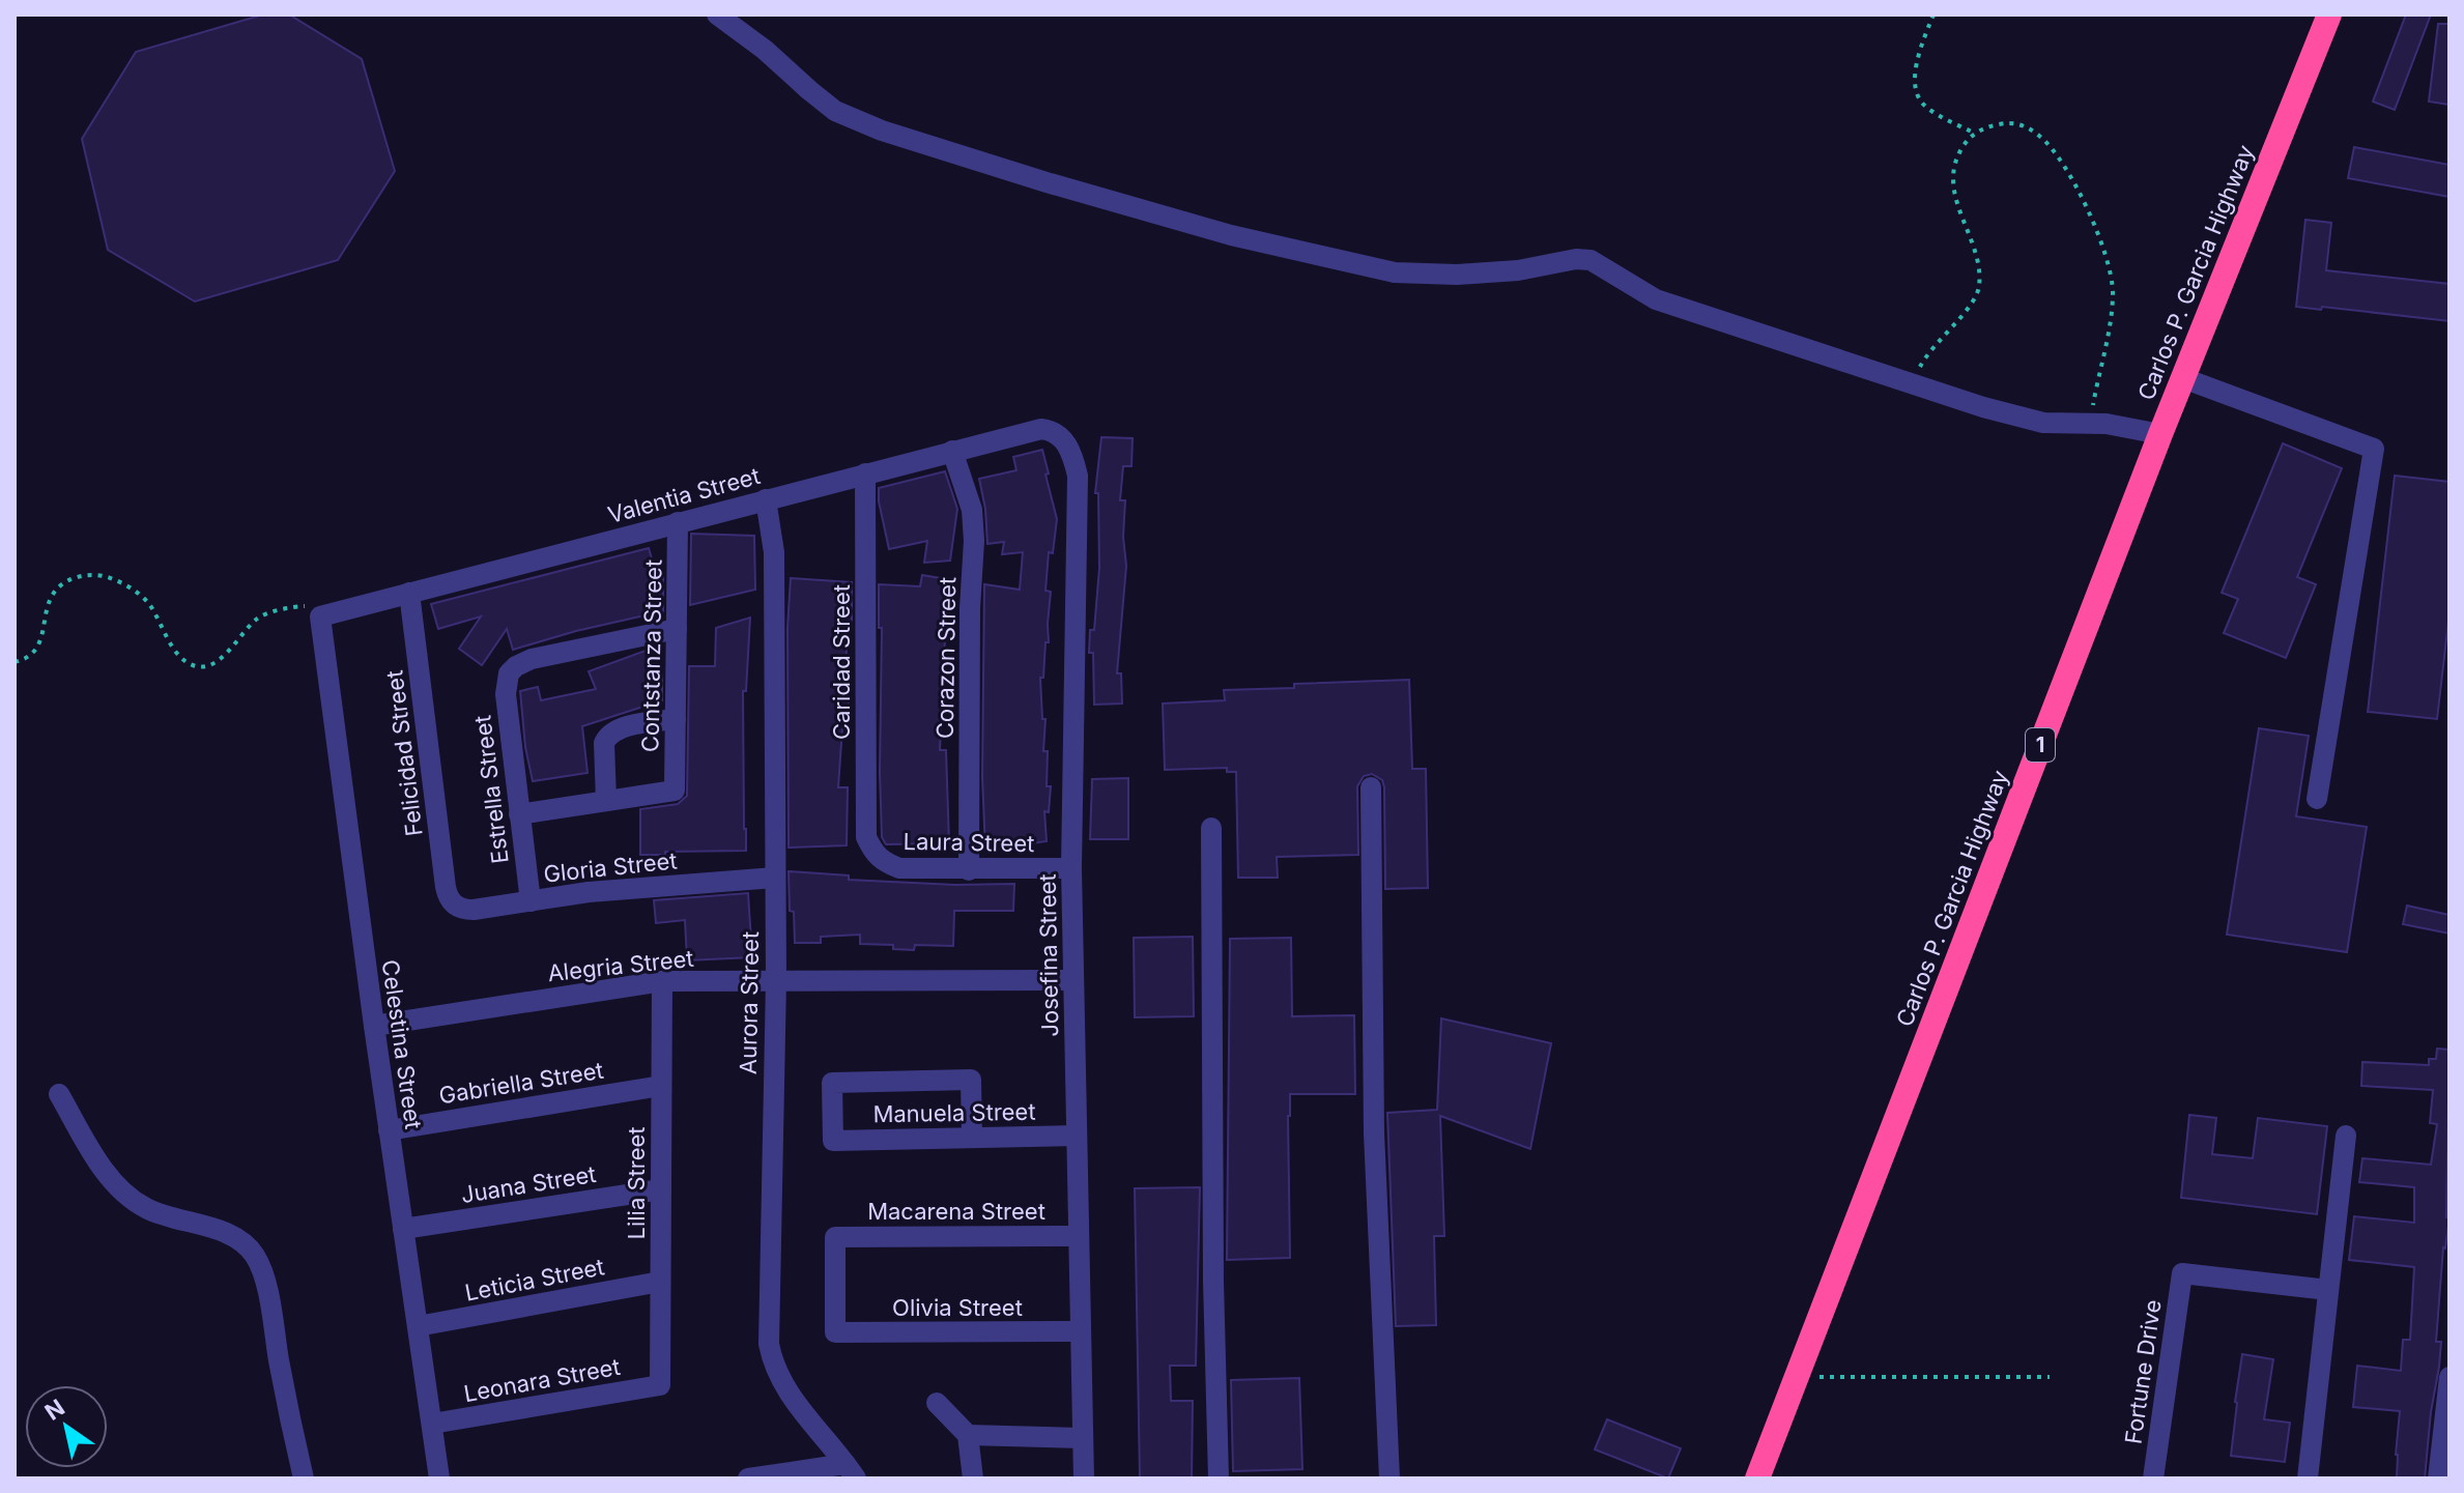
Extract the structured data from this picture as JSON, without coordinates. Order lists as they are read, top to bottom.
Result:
{
  "streets": {
    "highway": ["Carlos P. Garcia Highway", "1"],
    "street": [
      "Valentia Street",
      "Contstanza Street",
      "Corazon Street",
      "Caridad Street",
      "Felicidad Street",
      "Estrella Street",
      "Laura Street",
      "Gloria Street",
      "Josefina Street",
      "Alegria Street",
      "Aurora Street",
      "Celestina Street",
      "Gabriella Street",
      "Manuela Street",
      "Lilia Street",
      "Juana Street",
      "Macarena Street",
      "Leticia Street",
      "Olivia Street",
      "Fortune Drive",
      "Leonara Street"
    ]
  },
  "crossings": [
    ["Valentia Street", "Contstanza Street"],
    ["Valentia Street", "Corazon Street"],
    ["Valentia Street", "Caridad Street"],
    ["Valentia Street", "Felicidad Street"],
    ["Valentia Street", "Josefina Street"],
    ["Valentia Street", "Aurora Street"],
    ["Valentia Street", "Celestina Street"],
    ["Contstanza Street", "Estrella Street"],
    ["Corazon Street", "Laura Street"],
    ["Caridad Street", "Laura Street"],
    ["Felicidad Street", "Gloria Street"],
    ["Estrella Street", "Gloria Street"],
    ["Laura Street", "Josefina Street"],
    ["Gloria Street", "Aurora Street"],
    ["Josefina Street", "Alegria Street"],
    ["Josefina Street", "Manuela Street"],
    ["Josefina Street", "Macarena Street"],
    ["Josefina Street", "Olivia Street"],
    ["Alegria Street", "Aurora Street"],
    ["Alegria Street", "Celestina Street"],
    ["Alegria Street", "Lilia Street"],
    ["Celestina Street", "Gabriella Street"],
    ["Celestina Street", "Juana Street"],
    ["Celestina Street", "Leticia Street"],
    ["Celestina Street", "Leonara Street"],
    ["Gabriella Street", "Lilia Street"],
    ["Lilia Street", "Juana Street"],
    ["Lilia Street", "Leticia Street"],
    ["Lilia Street", "Leonara Street"],
    ["Macarena Street", "Olivia Street"]
  ],
  "north": "top left"
}
